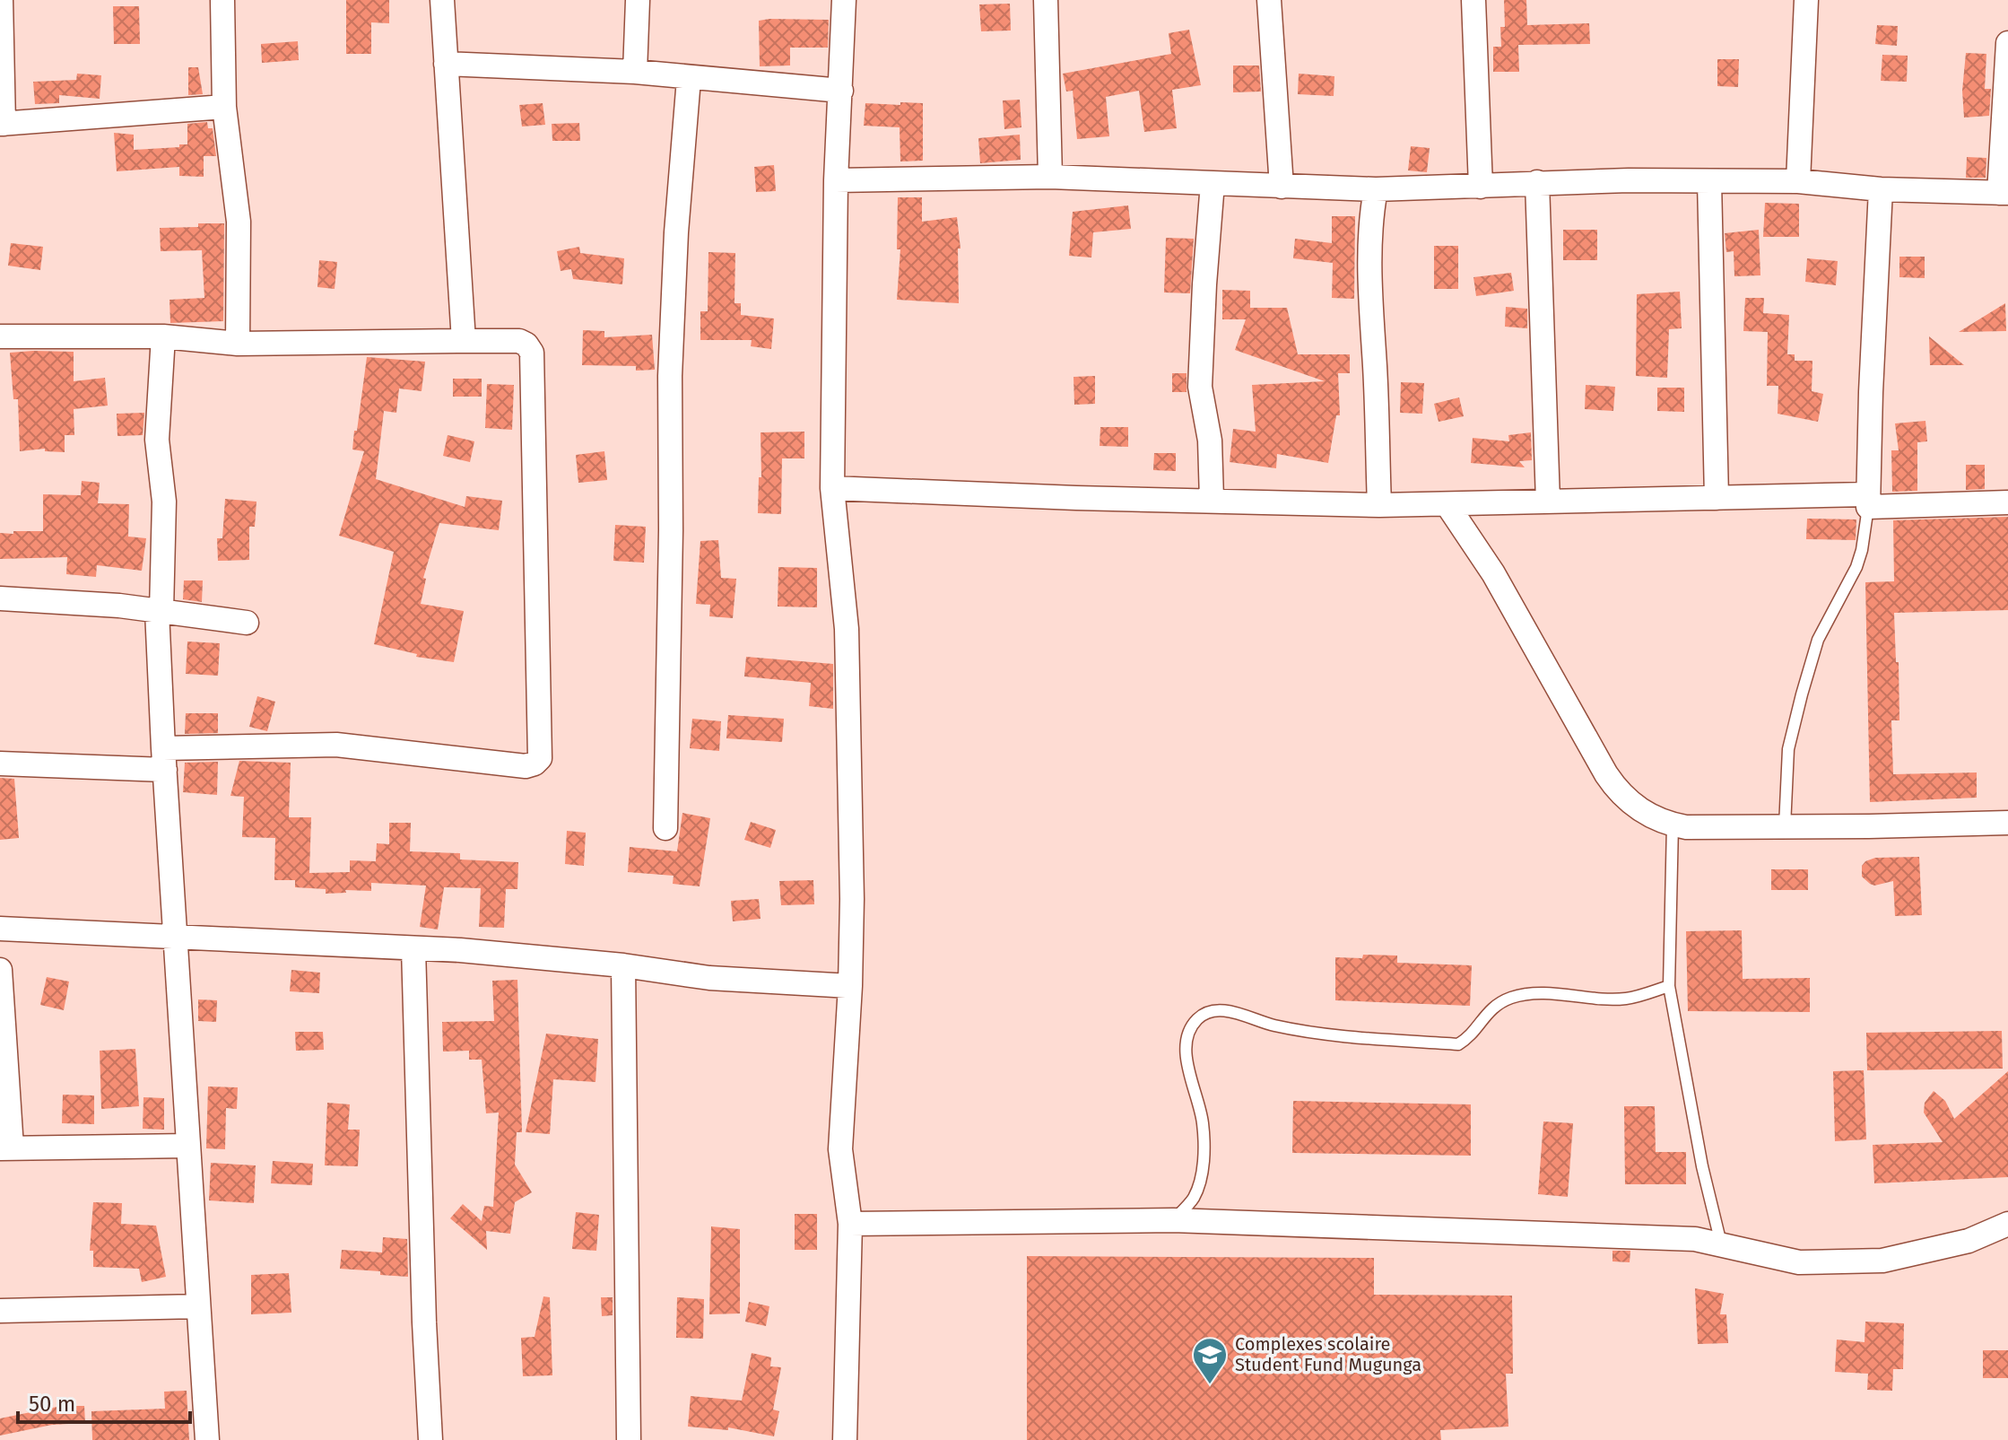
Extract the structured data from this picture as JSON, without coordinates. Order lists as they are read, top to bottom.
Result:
{
  "places": {
    "school or university": ["Complexes scolaire Student Fund Mugunga"]
  },
  "scale_bar": "50 m"
}
